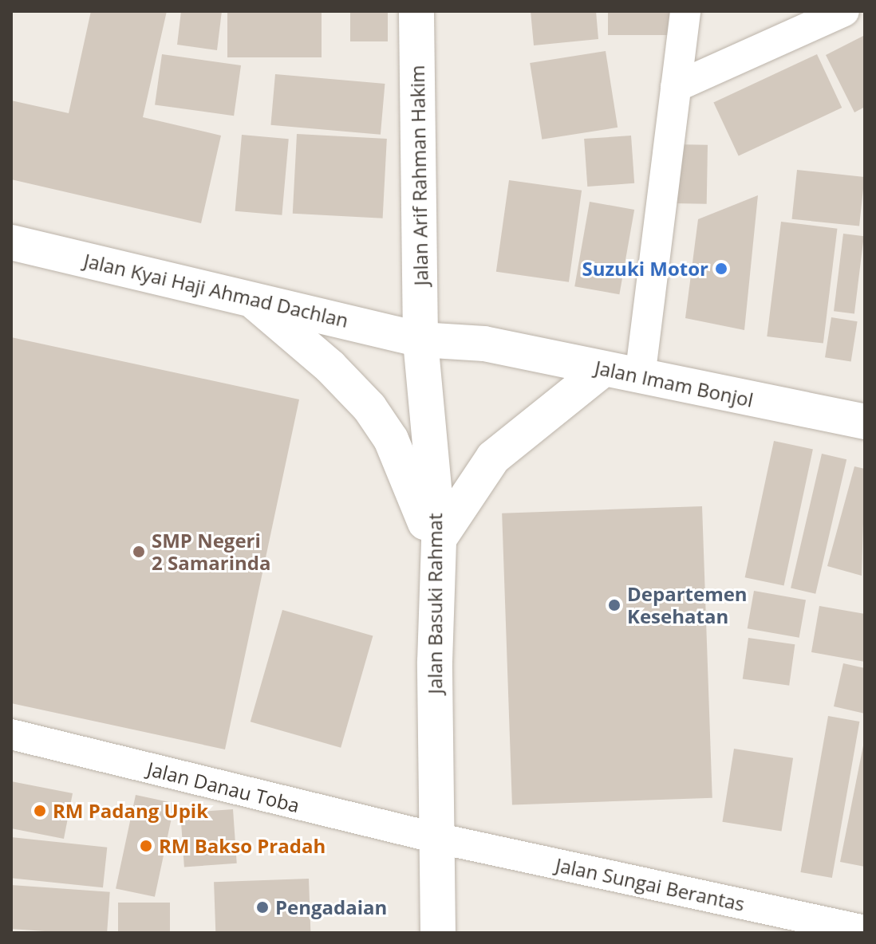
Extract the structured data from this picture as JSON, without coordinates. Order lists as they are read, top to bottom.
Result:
{
  "streets": {
    "street": [
      "Jalan Arif Rahman Hakim",
      "Jalan Kyai Haji Ahmad Dachlan",
      "Jalan Imam Bonjol",
      "Jalan Basuki Rahmat",
      "Jalan Danau Toba",
      "Jalan Sungai Berantas"
    ]
  },
  "crossings": [
    ["Jalan Arif Rahman Hakim", "Jalan Kyai Haji Ahmad Dachlan"],
    ["Jalan Arif Rahman Hakim", "Jalan Imam Bonjol"],
    ["Jalan Arif Rahman Hakim", "Jalan Basuki Rahmat"],
    ["Jalan Kyai Haji Ahmad Dachlan", "Jalan Imam Bonjol"],
    ["Jalan Kyai Haji Ahmad Dachlan", "Jalan Basuki Rahmat"],
    ["Jalan Imam Bonjol", "Jalan Basuki Rahmat"],
    ["Jalan Basuki Rahmat", "Jalan Danau Toba"],
    ["Jalan Basuki Rahmat", "Jalan Sungai Berantas"],
    ["Jalan Danau Toba", "Jalan Sungai Berantas"]
  ],
  "places": [
    "Suzuki Motor",
    "SMP Negeri 2 Samarinda",
    "Departemen Kesehatan",
    "RM Padang Upik",
    "RM Bakso Pradah",
    "Pengadaian"
  ]
}
